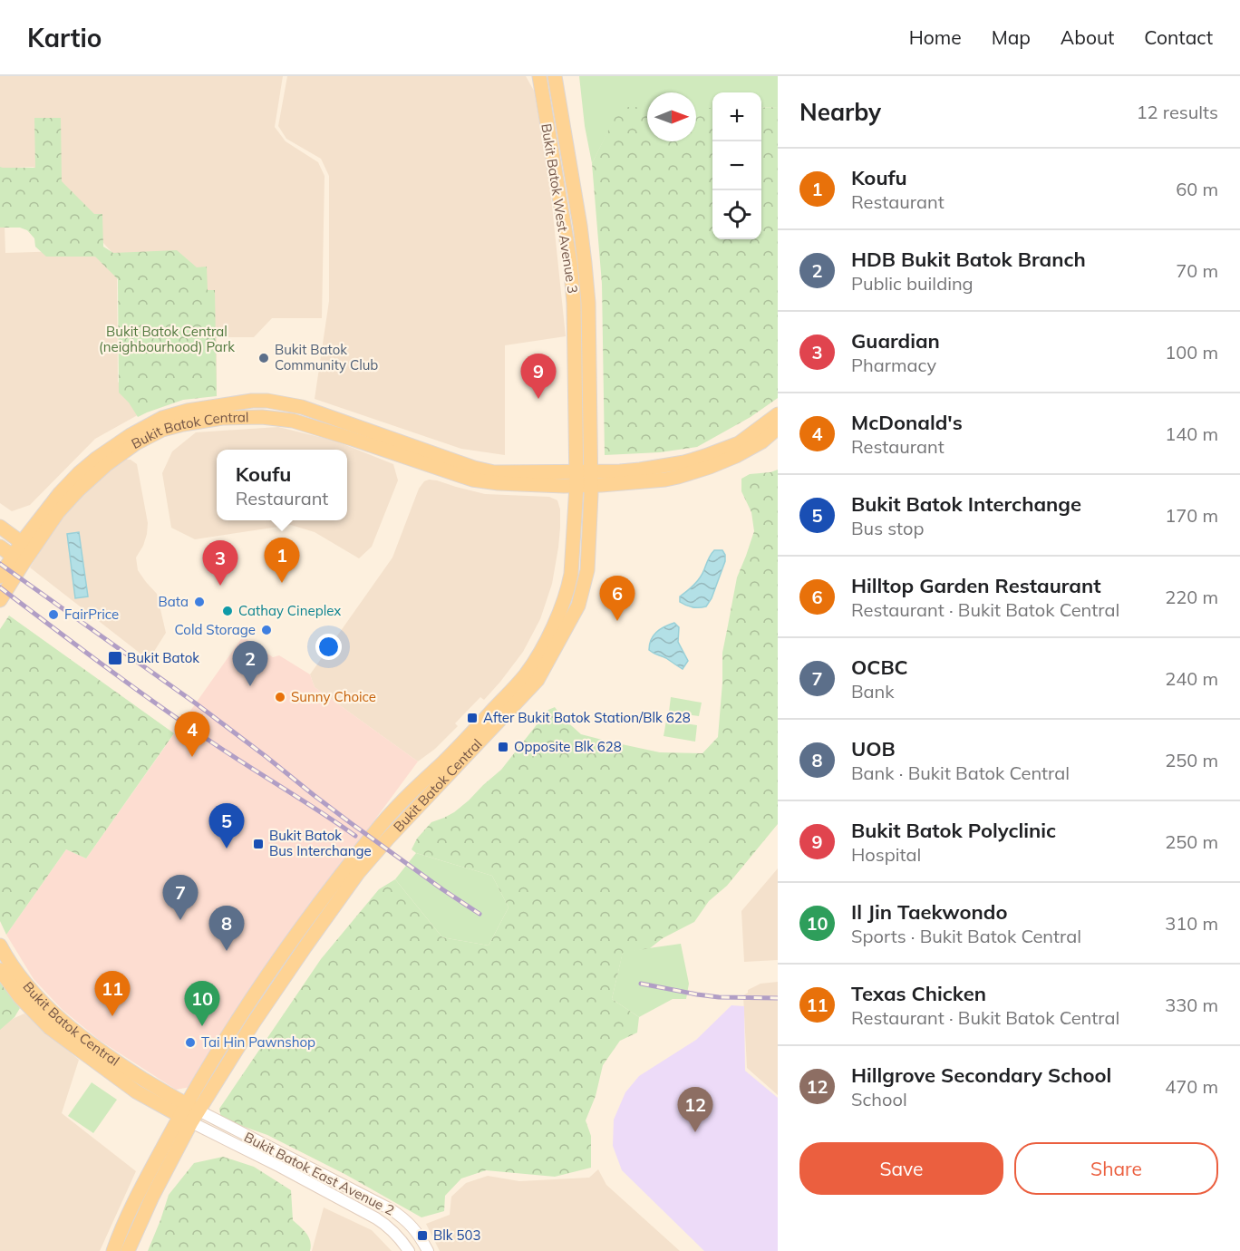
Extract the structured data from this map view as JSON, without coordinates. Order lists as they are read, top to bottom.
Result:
{
  "streets": {
    "main road": ["Bukit Batok West Avenue 3", "Bukit Batok Central"],
    "street": ["Bukit Batok East Avenue 2"]
  },
  "crossings": [
    ["Bukit Batok West Avenue 3", "Bukit Batok Central"],
    ["Bukit Batok Central", "Bukit Batok East Avenue 2"]
  ],
  "parks": ["Bukit Batok Central (neighbourhood) Park"],
  "places": {
    "other": [
      "Bukit Batok Community Club",
      "Bata",
      "Cathay Cineplex",
      "FairPrice",
      "Cold Storage",
      "Sunny Choice",
      "Tai Hin Pawnshop"
    ],
    "transit": [
      "Bukit Batok",
      "After Bukit Batok Station/Blk 628",
      "Opposite Blk 628",
      "Bukit Batok Bus Interchange",
      "Blk 503"
    ]
  },
  "north": "right",
  "page": {
    "header": "Kartio",
    "nav": [
      "Home",
      "Map",
      "About",
      "Contact"
    ],
    "heading": ["Nearby", "12 results"],
    "map_buttons": ["+", "−"],
    "list": [
      {
        "mark": "1",
        "name": "Koufu",
        "note": "Restaurant",
        "value": "60 m"
      },
      {
        "mark": "2",
        "name": "HDB Bukit Batok Branch",
        "note": "Public building",
        "value": "70 m"
      },
      {
        "mark": "3",
        "name": "Guardian",
        "note": "Pharmacy",
        "value": "100 m"
      },
      {
        "mark": "4",
        "name": "McDonald's",
        "note": "Restaurant",
        "value": "140 m"
      },
      {
        "mark": "5",
        "name": "Bukit Batok Interchange",
        "note": "Bus stop",
        "value": "170 m"
      },
      {
        "mark": "6",
        "name": "Hilltop Garden Restaurant",
        "note": "Restaurant · Bukit Batok Central",
        "value": "220 m"
      },
      {
        "mark": "7",
        "name": "OCBC",
        "note": "Bank",
        "value": "240 m"
      },
      {
        "mark": "8",
        "name": "UOB",
        "note": "Bank · Bukit Batok Central",
        "value": "250 m"
      },
      {
        "mark": "9",
        "name": "Bukit Batok Polyclinic",
        "note": "Hospital",
        "value": "250 m"
      },
      {
        "mark": "10",
        "name": "Il Jin Taekwondo",
        "note": "Sports · Bukit Batok Central",
        "value": "310 m"
      },
      {
        "mark": "11",
        "name": "Texas Chicken",
        "note": "Restaurant · Bukit Batok Central",
        "value": "330 m"
      },
      {
        "mark": "12",
        "name": "Hillgrove Secondary School",
        "note": "School",
        "value": "470 m"
      }
    ],
    "pins": [
      "9",
      "1",
      "3",
      "6",
      "2",
      "4",
      "5",
      "7",
      "8",
      "11",
      "10",
      "12"
    ],
    "popup": ["Koufu", "Restaurant"],
    "buttons": ["Save", "Share"]
  }
}
